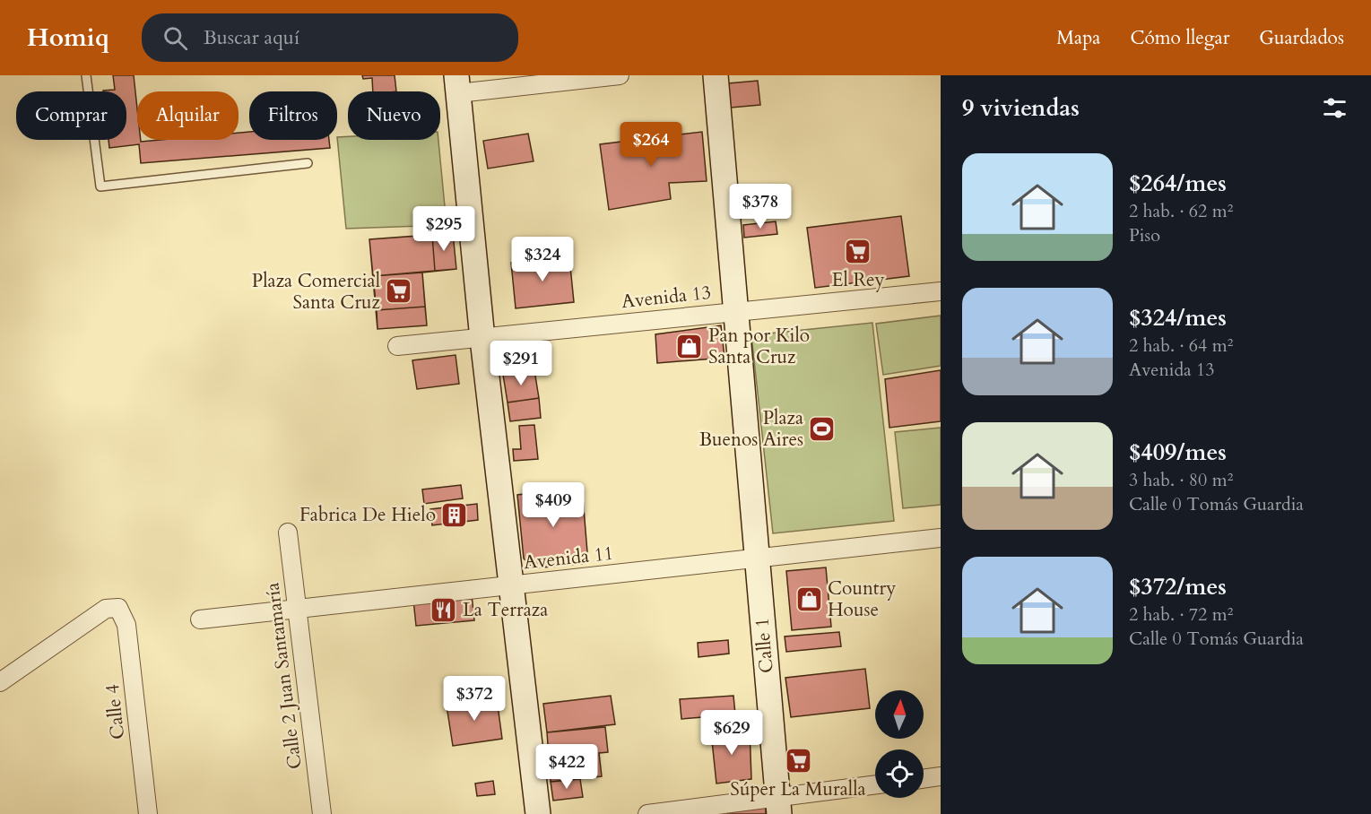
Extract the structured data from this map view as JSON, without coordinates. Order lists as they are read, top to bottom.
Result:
{
  "streets": {
    "street": [
      "Avenida 13",
      "Avenida 11",
      "Calle 1",
      "Calle 2 Juan Santamaría",
      "Calle 4"
    ]
  },
  "crossings": [
    ["Avenida 13", "Calle 1"],
    ["Avenida 11", "Calle 1"],
    ["Avenida 11", "Calle 2 Juan Santamaría"]
  ],
  "places": {
    "supermarket": ["El Rey", "Plaza Comercial Santa Cruz", "Súper La Muralla"],
    "shop": ["Pan por Kilo Santa Cruz", "Country House"],
    "sports": ["Plaza Buenos Aires"],
    "building": ["Fabrica De Hielo"],
    "restaurant": ["La Terraza"]
  },
  "north": "top",
  "page": {
    "header": "Homiq",
    "search": "Buscar aquí",
    "nav": ["Mapa", "Cómo llegar", "Guardados"],
    "heading": "9 viviendas",
    "chip": [
      "Comprar",
      "Alquilar",
      "Filtros",
      "Nuevo"
    ],
    "price": [
      "$264",
      "$378",
      "$295",
      "$324",
      "$291",
      "$409",
      "$372",
      "$629",
      "$422"
    ],
    "list": [
      {
        "name": "$264/mes",
        "note": "2 hab. · 62 m² · Piso"
      },
      {
        "name": "$324/mes",
        "note": "2 hab. · 64 m² · Avenida 13"
      },
      {
        "name": "$409/mes",
        "note": "3 hab. · 80 m² · Calle 0 Tomás Guardia"
      },
      {
        "name": "$372/mes",
        "note": "2 hab. · 72 m² · Calle 0 Tomás Guardia"
      }
    ]
  }
}
